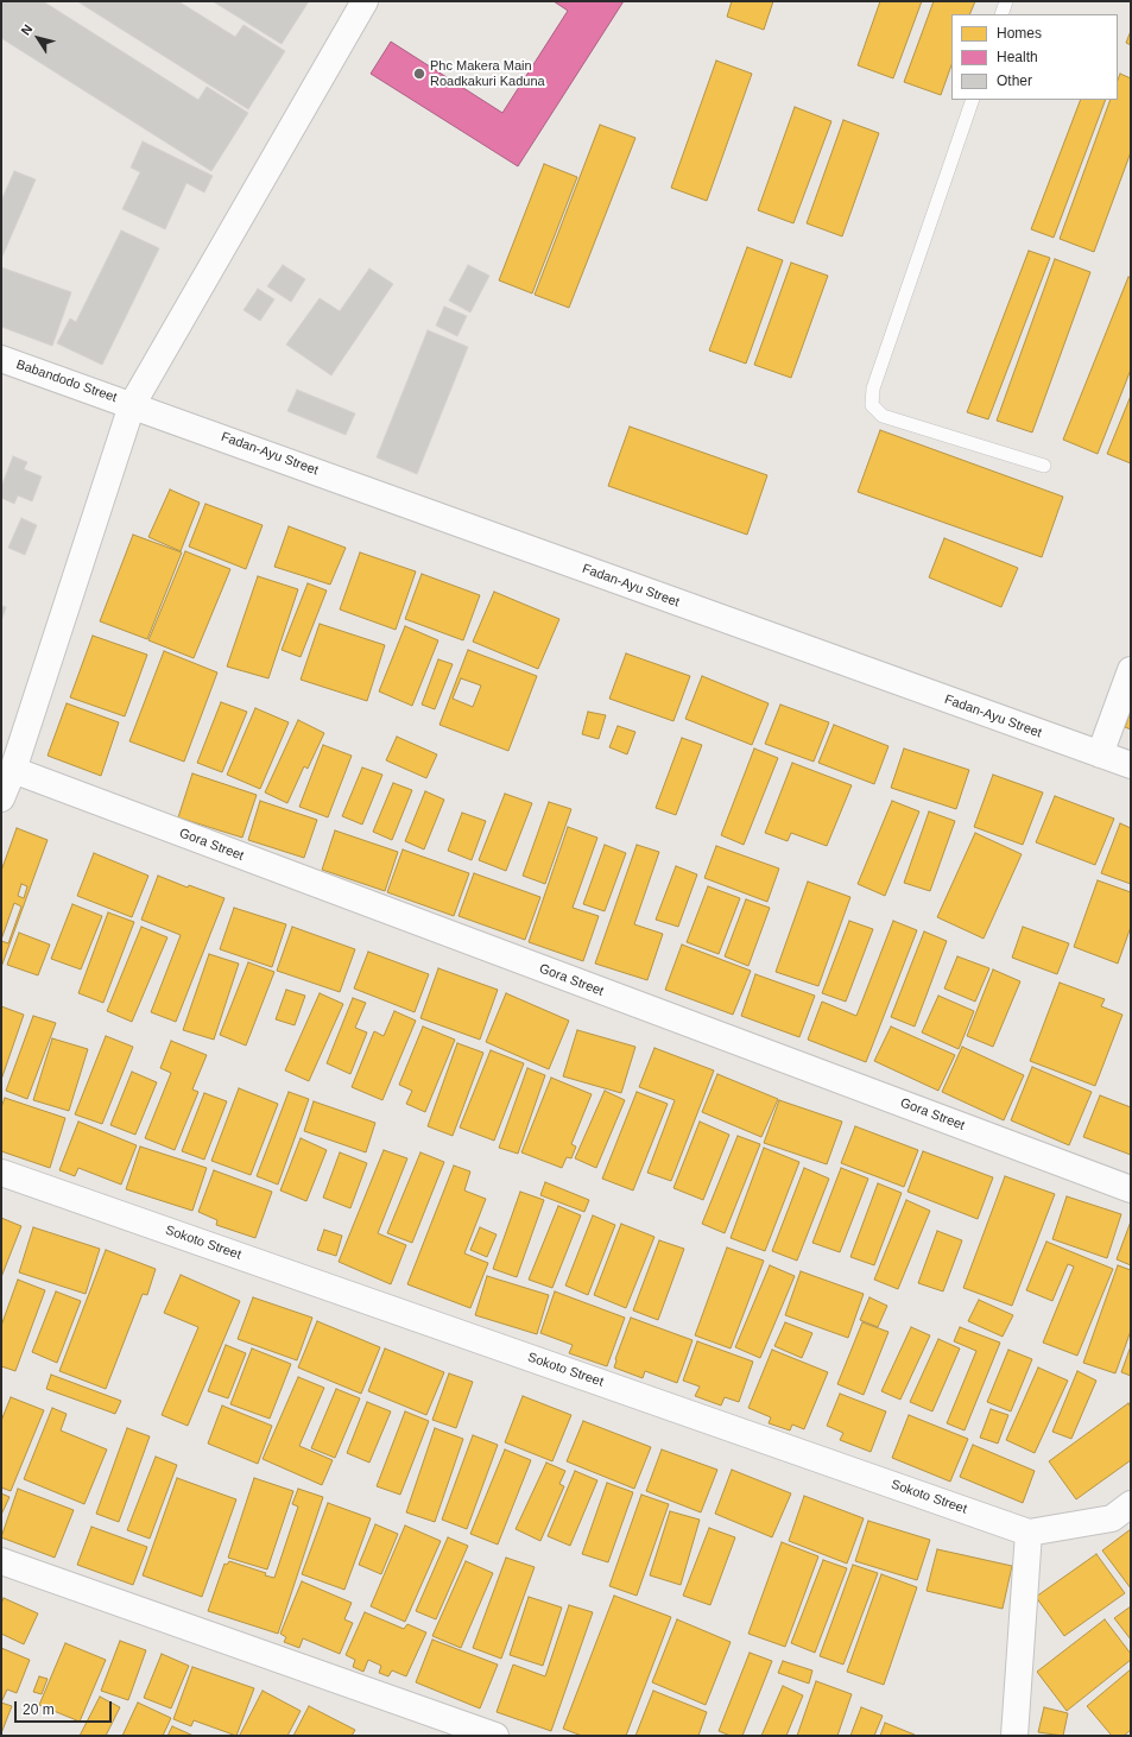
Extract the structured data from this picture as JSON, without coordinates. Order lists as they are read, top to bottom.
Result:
{
  "streets": {
    "street": [
      "Babandodo Street",
      "Fadan-Ayu Street",
      "Gora Street",
      "Sokoto Street"
    ]
  },
  "crossings": [
    ["Babandodo Street", "Fadan-Ayu Street"]
  ],
  "places": ["Phc Makera Main Roadkakuri Kaduna"],
  "legend": ["Homes", "Health", "Other"],
  "scale_bar": "20 m",
  "north": "top left"
}
